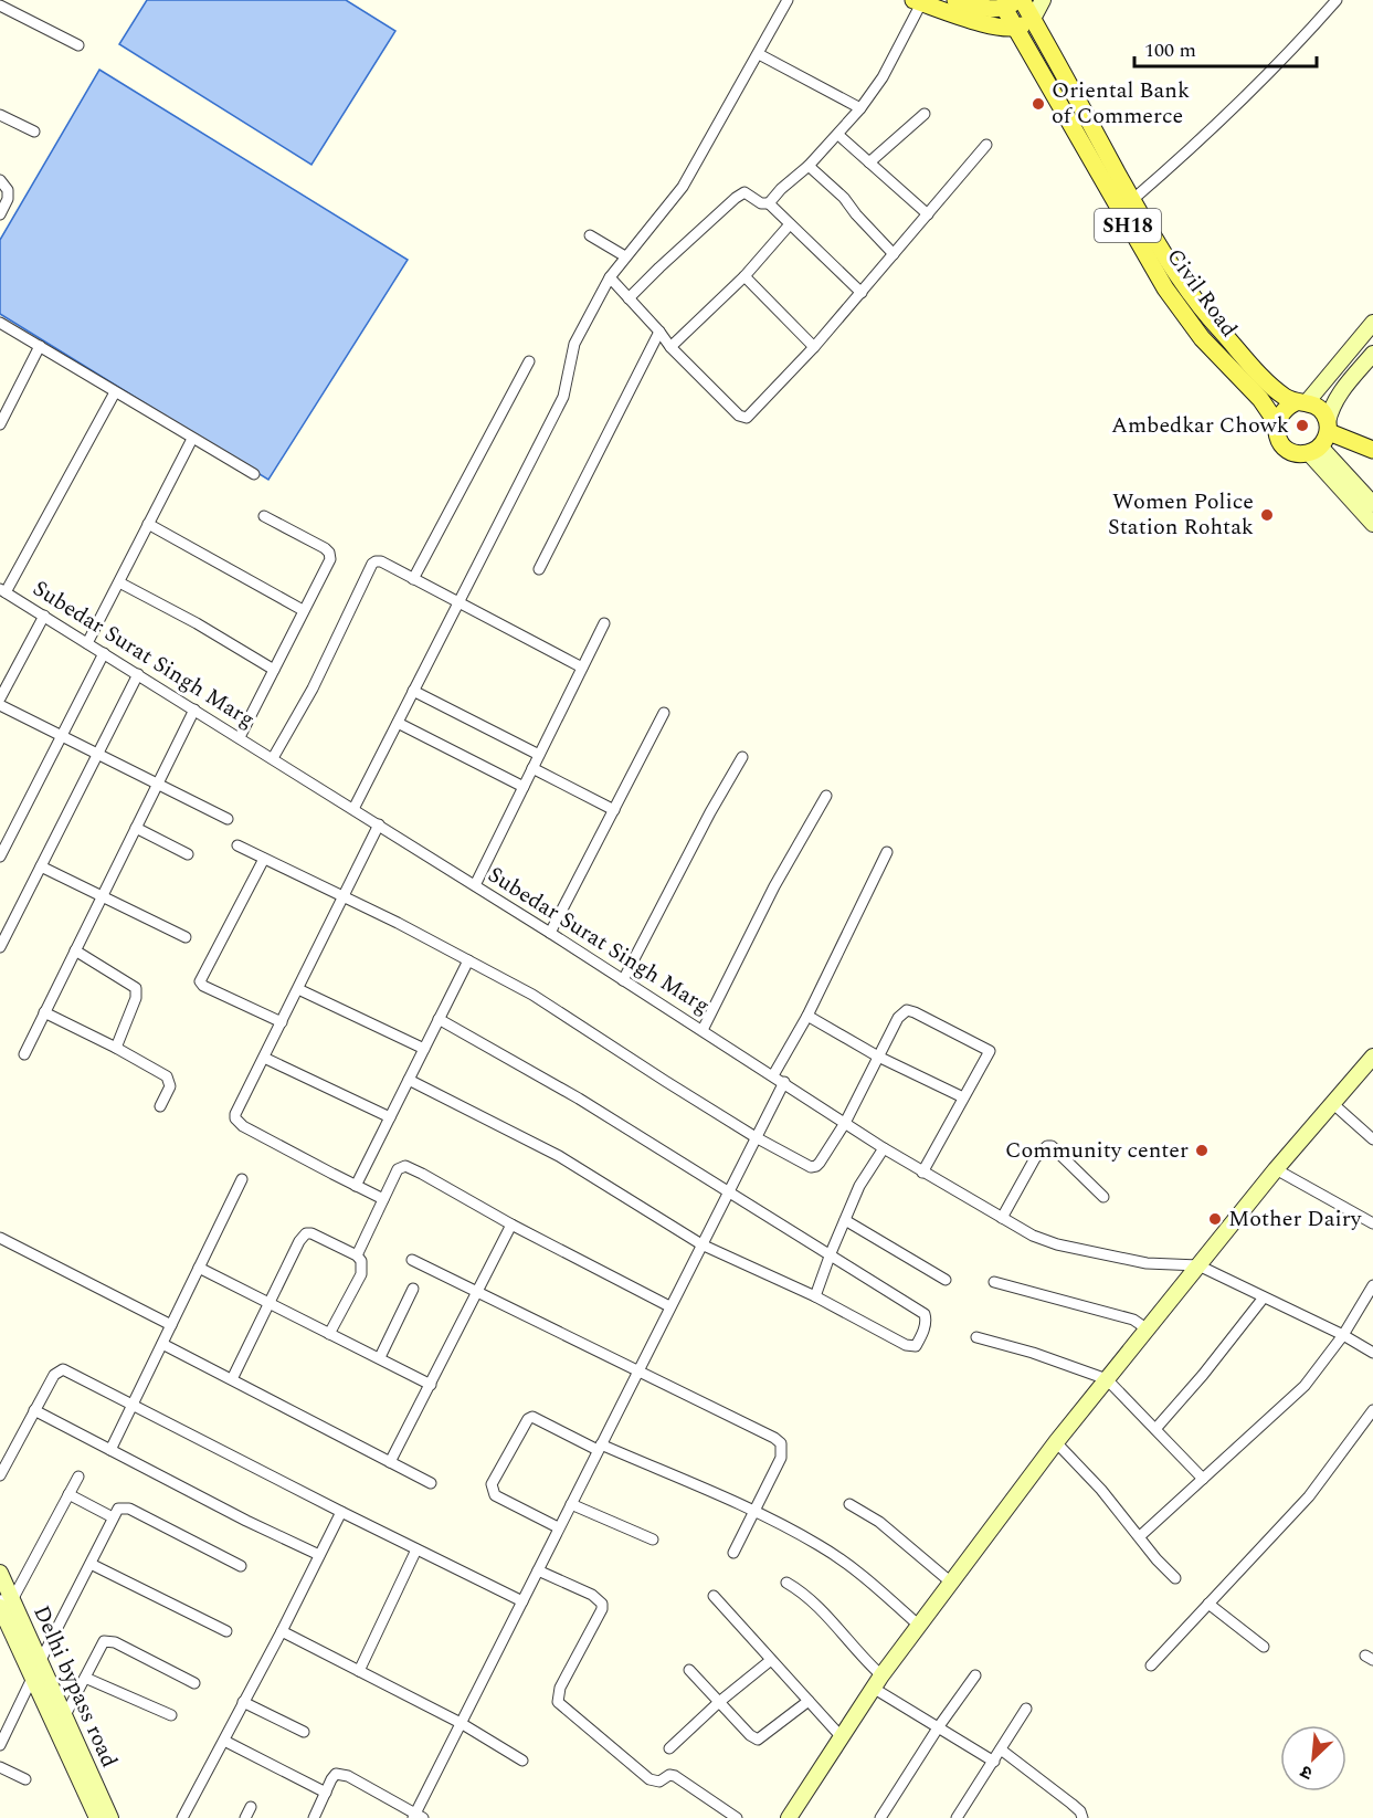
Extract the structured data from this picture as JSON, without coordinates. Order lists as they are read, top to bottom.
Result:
{
  "streets": {
    "main road": ["SH18", "Civil Road"],
    "street": ["Subedar Surat Singh Marg", "Delhi bypass road"]
  },
  "crossings": [
    ["SH18", "Civil Road"]
  ],
  "places": [
    "Oriental Bank of Commerce",
    "Ambedkar Chowk",
    "Women Police Station Rohtak",
    "Community center",
    "Mother Dairy"
  ],
  "scale_bar": "100 m",
  "north": "bottom left"
}
